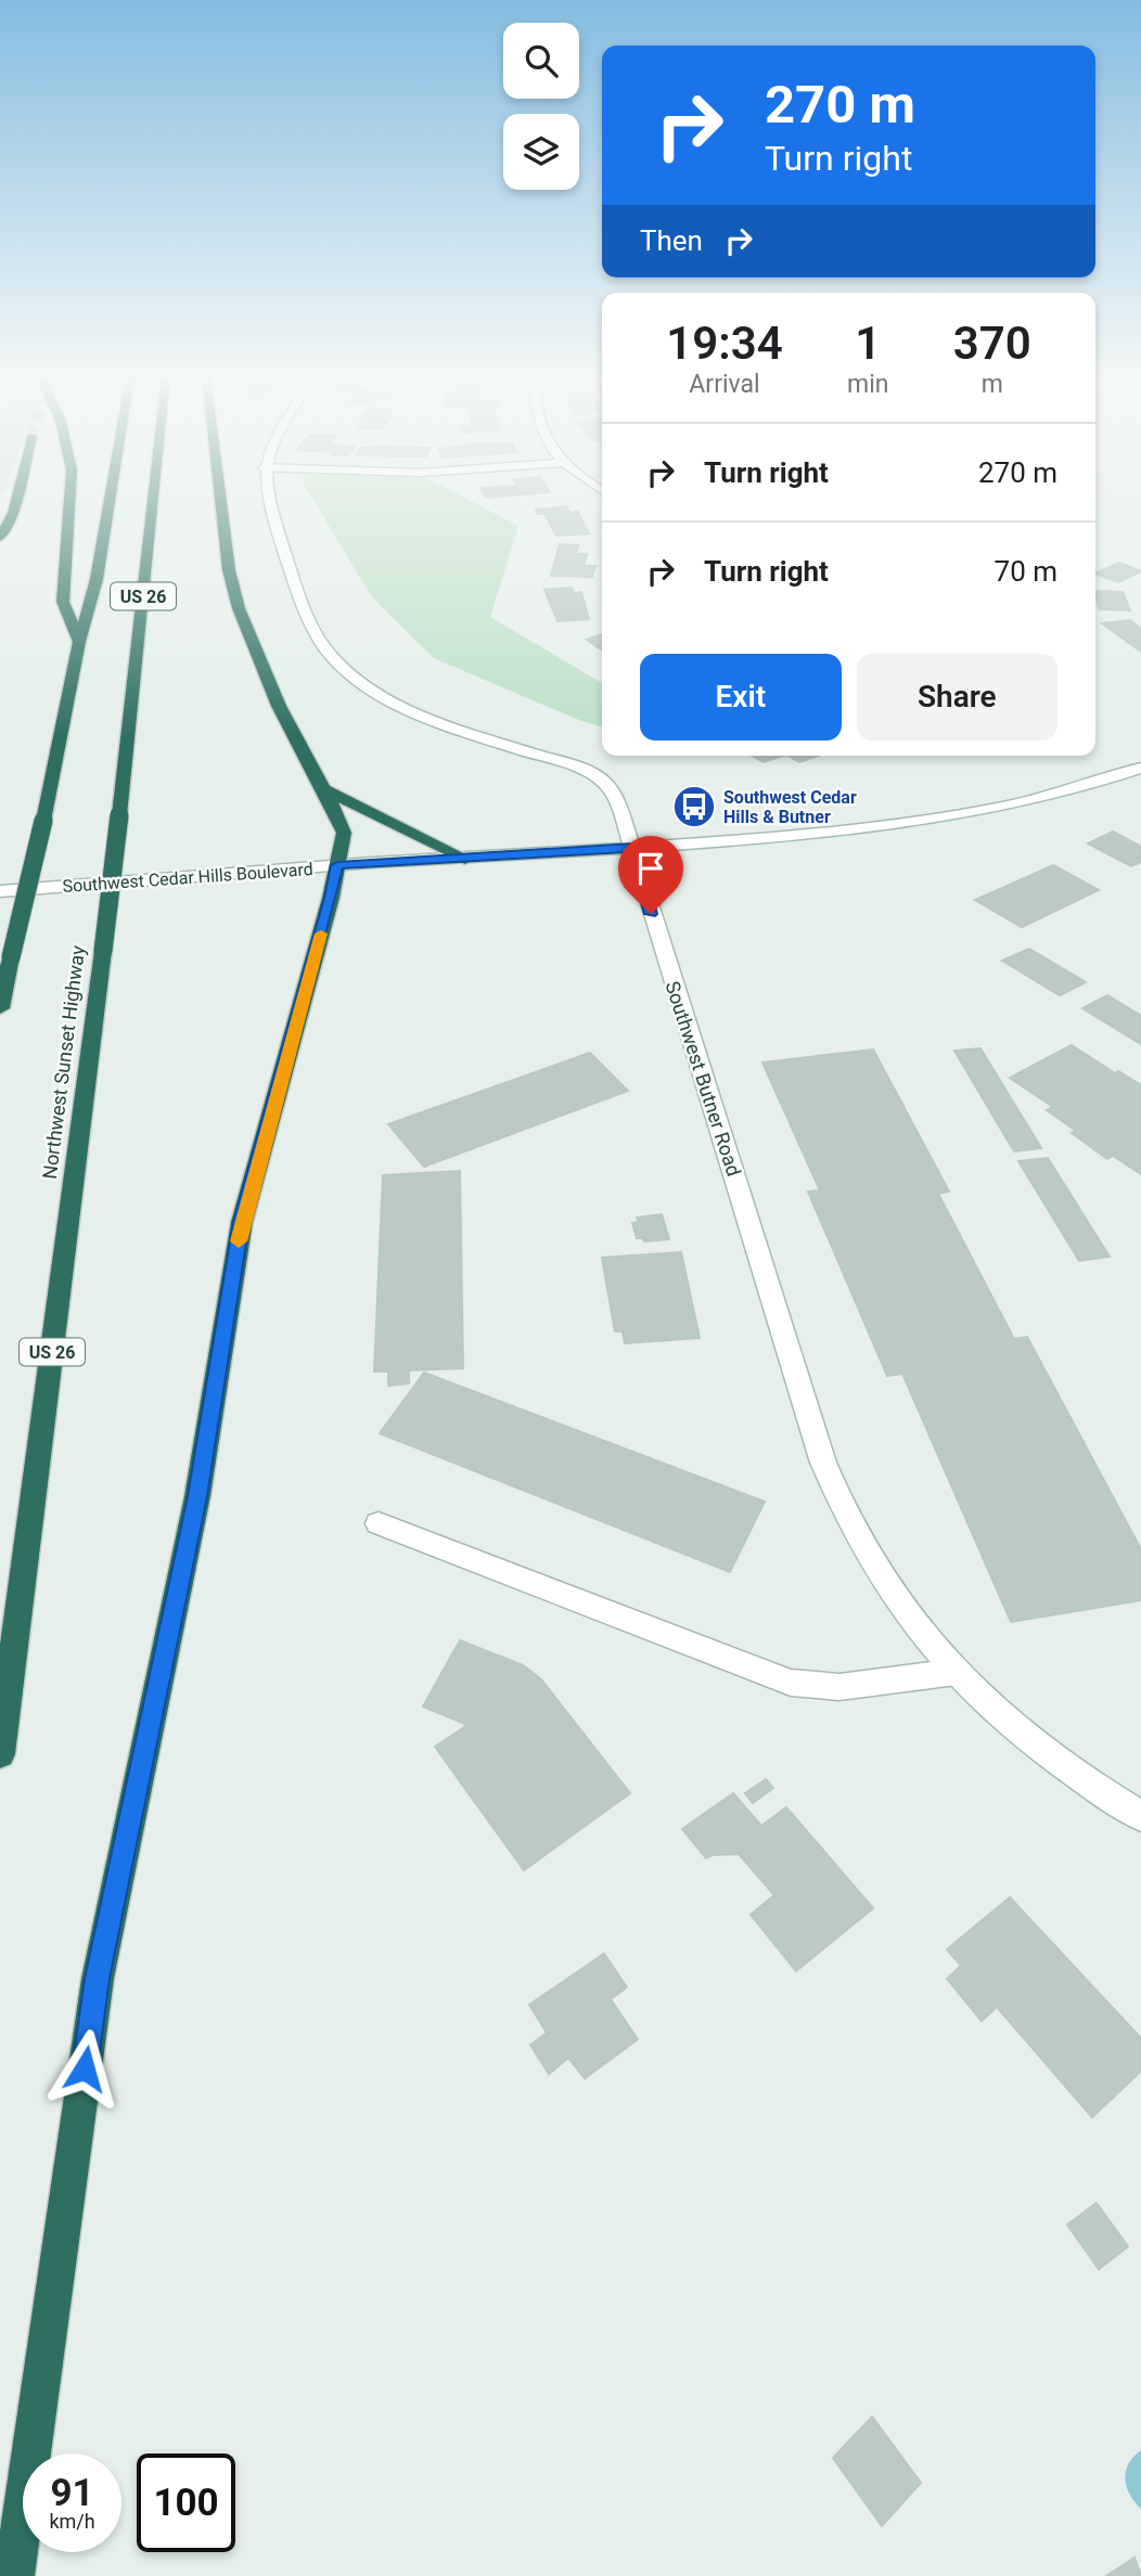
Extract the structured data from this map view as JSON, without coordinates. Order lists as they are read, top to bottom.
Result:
{
  "streets": {
    "highway": ["US 26", "Northwest Sunset Highway"],
    "street": ["Southwest Cedar Hills Boulevard", "Southwest Butner Road"]
  },
  "crossings": [
    ["Southwest Cedar Hills Boulevard", "Southwest Butner Road"]
  ],
  "places": {
    "bus stop": ["Southwest Cedar Hills & Butner"]
  },
  "page": {
    "turn": ["270 m", "Turn right"],
    "then": "Then",
    "eta": [
      "19:34",
      "Arrival",
      "1",
      "min",
      "370",
      "m"
    ],
    "list": [
      {
        "name": "Turn right",
        "value": "270 m"
      },
      {
        "name": "Turn right",
        "value": "70 m"
      }
    ],
    "buttons": ["Exit", "Share"],
    "speed": "91 km/h",
    "limit": "100"
  }
}
